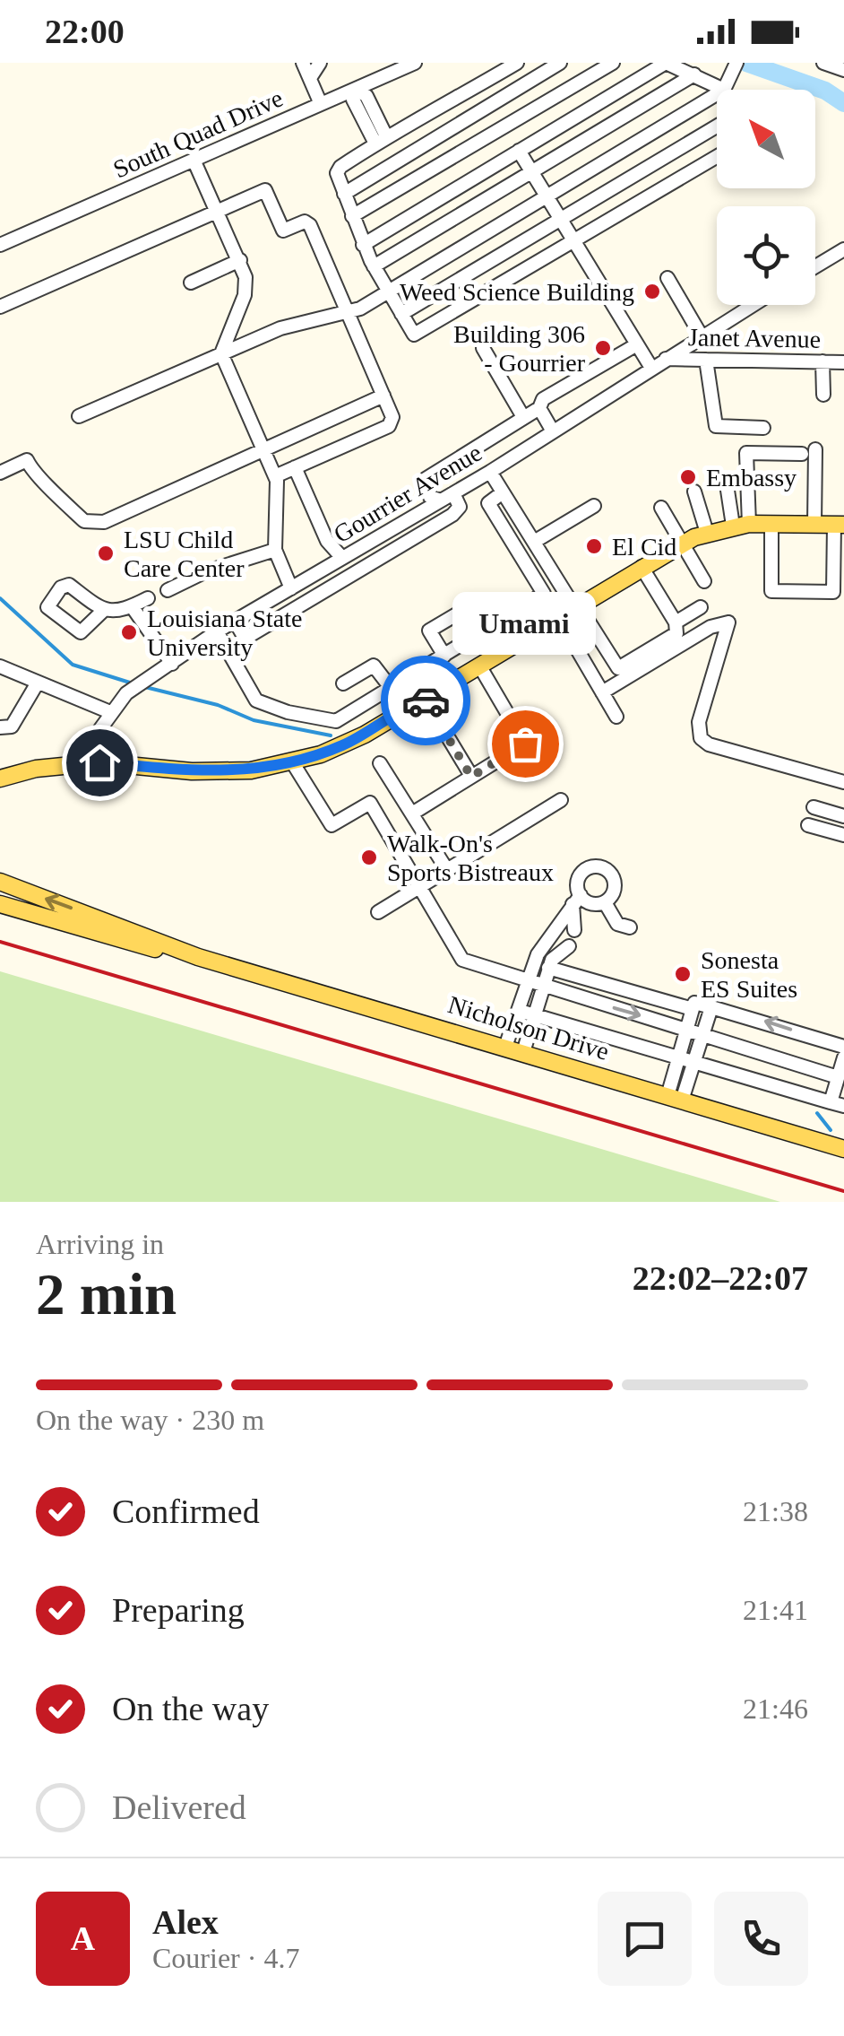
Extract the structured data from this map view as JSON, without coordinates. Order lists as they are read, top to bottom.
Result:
{
  "streets": {
    "main road": ["Nicholson Drive"],
    "street": ["South Quad Drive", "Janet Avenue", "Gourrier Avenue"]
  },
  "crossings": [
    ["Janet Avenue", "Gourrier Avenue"]
  ],
  "places": [
    "Weed Science Building",
    "Building 306 - Gourrier",
    "Embassy",
    "El Cid",
    "LSU Child Care Center",
    "Louisiana State University",
    "Umami",
    "Walk-On's Sports Bistreaux",
    "Sonesta ES Suites"
  ],
  "north": "top left",
  "page": {
    "status": "22:00",
    "bubble": "Umami",
    "heading": ["2 min", "Arriving in", "22:02–22:07"],
    "panel": ["Alex", "Courier · 4.7"],
    "bar": "On the way · 230 m",
    "list": [
      ["Confirmed", "21:38"],
      ["Preparing", "21:41"],
      ["On the way", "21:46"],
      "Delivered"
    ],
    "round": "A"
  }
}
